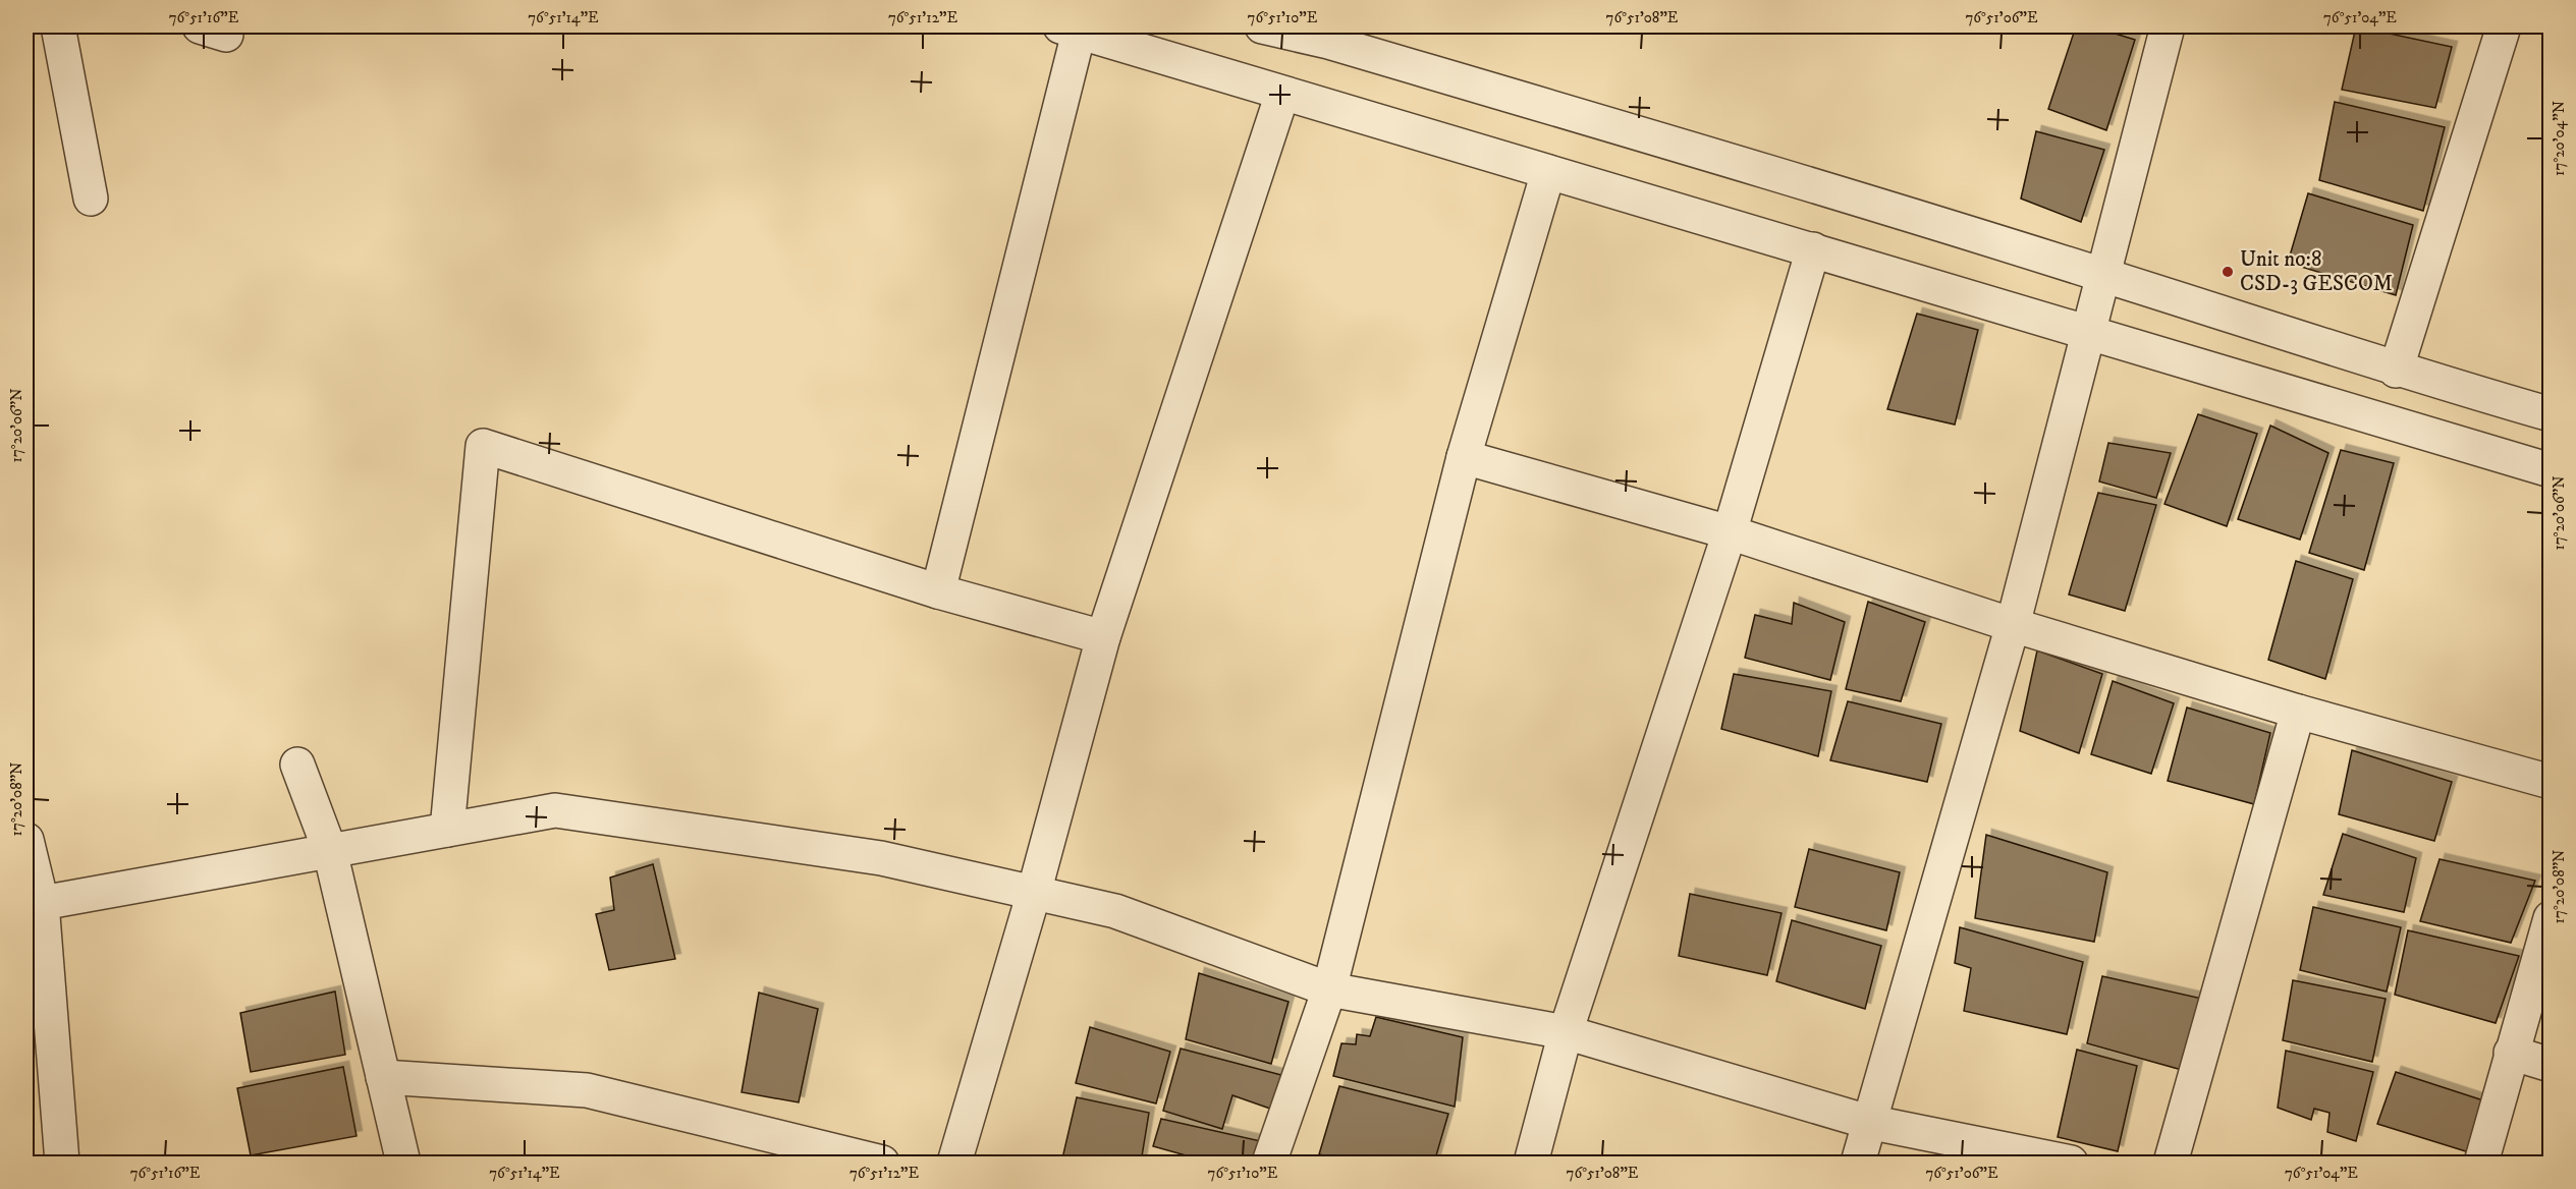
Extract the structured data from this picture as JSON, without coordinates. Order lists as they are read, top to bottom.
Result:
{
  "places": ["Unit no:8 CSD-3 GESCOM"],
  "coordinates": [
    "76°51'16\"E",
    "76°51'14\"E",
    "76°51'12\"E",
    "76°51'10\"E",
    "76°51'08\"E",
    "76°51'06\"E",
    "76°51'04\"E",
    "17°20'04\"N",
    "17°20'06\"N",
    "17°20'08\"N"
  ]
}
